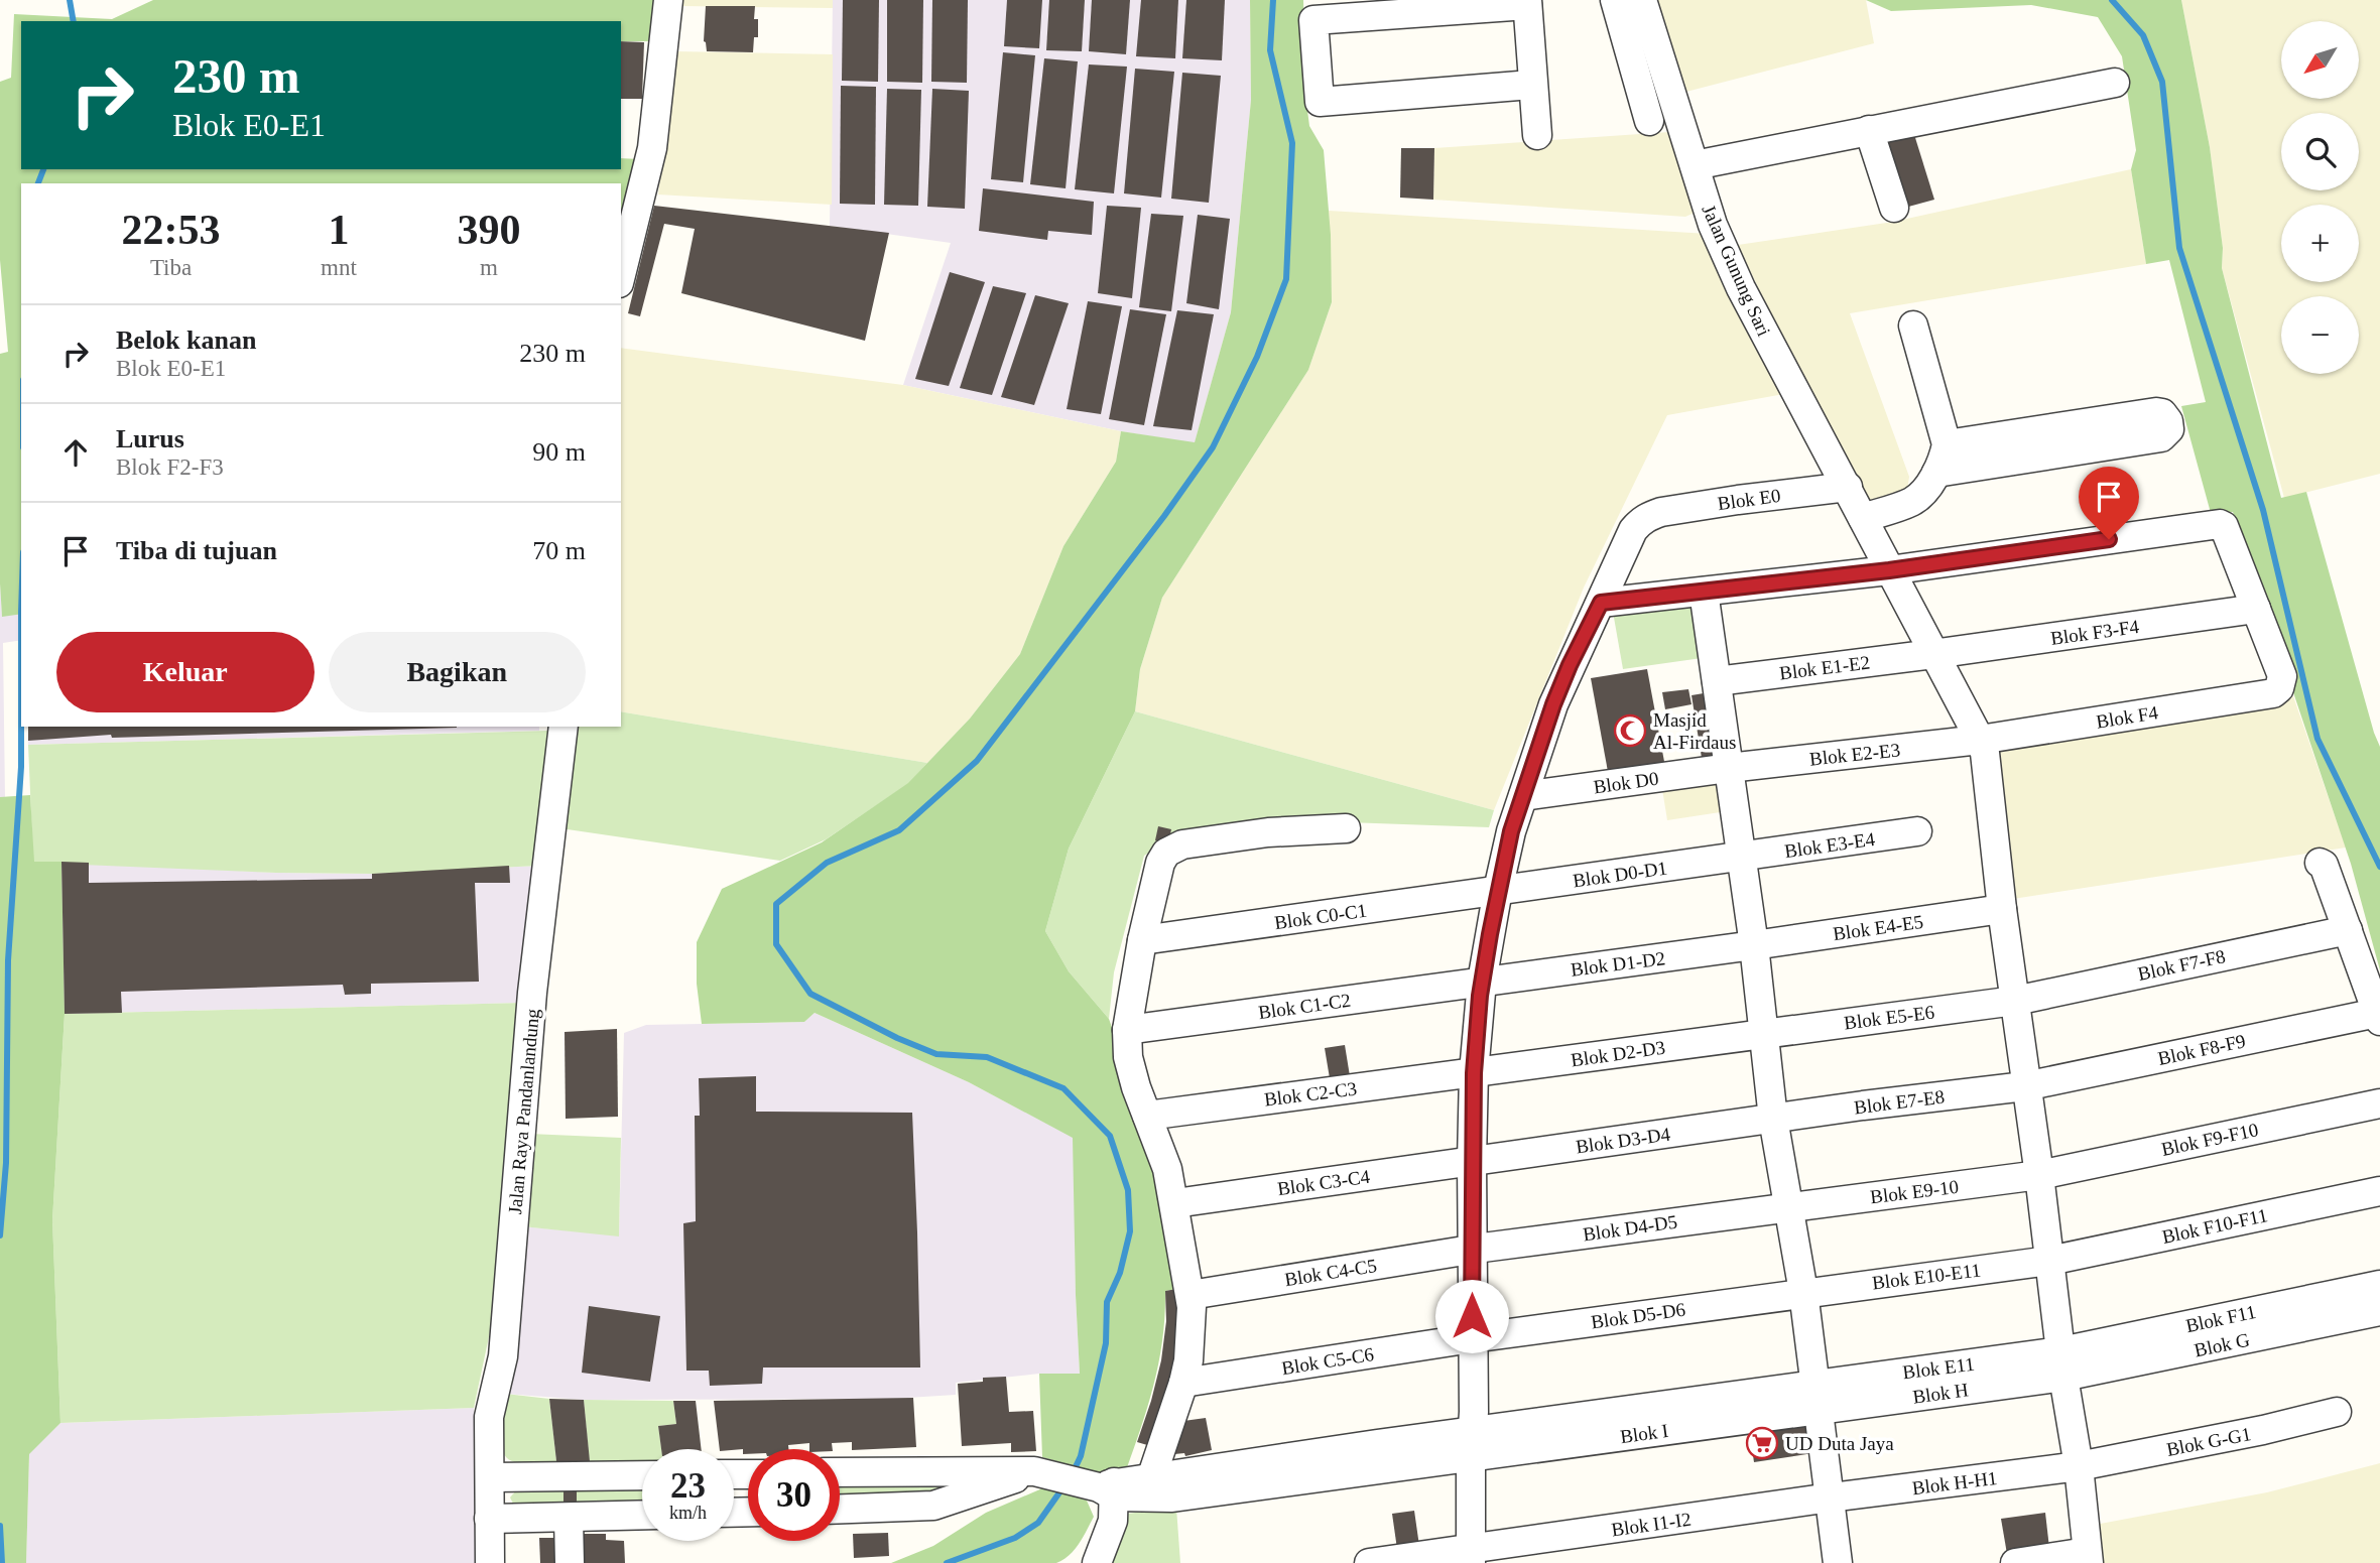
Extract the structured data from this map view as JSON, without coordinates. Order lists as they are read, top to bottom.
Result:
{
  "streets": {
    "street": [
      "Jalan Gunung Sari",
      "Blok E0",
      "Blok F3-F4",
      "Blok E1-E2",
      "Blok F4",
      "Blok E2-E3",
      "Blok D0",
      "Blok E3-E4",
      "Blok D0-D1",
      "Blok C0-C1",
      "Blok E4-E5",
      "Blok D1-D2",
      "Blok F7-F8",
      "Blok C1-C2",
      "Blok E5-E6",
      "Blok F8-F9",
      "Blok D2-D3",
      "Blok C2-C3",
      "Blok E7-E8",
      "Jalan Raya Pandanlandung",
      "Blok F9-F10",
      "Blok D3-D4",
      "Blok C3-C4",
      "Blok E9-10",
      "Blok F10-F11",
      "Blok D4-D5",
      "Blok C4-C5",
      "Blok E10-E11",
      "Blok D5-D6",
      "Blok F11",
      "Blok G",
      "Blok C5-C6",
      "Blok E11",
      "Blok G-G1",
      "Blok H-H1",
      "Blok I1-I2"
    ]
  },
  "crossings": [
    ["Jalan Gunung Sari", "Blok E0"],
    ["Jalan Gunung Sari", "Blok F3-F4"],
    ["Jalan Gunung Sari", "Blok E1-E2"],
    ["Jalan Gunung Sari", "Blok F4"],
    ["Jalan Gunung Sari", "Blok E2-E3"],
    ["Jalan Gunung Sari", "Blok E4-E5"],
    ["Jalan Gunung Sari", "Blok F7-F8"],
    ["Jalan Gunung Sari", "Blok E5-E6"],
    ["Jalan Gunung Sari", "Blok F8-F9"],
    ["Jalan Gunung Sari", "Blok E7-E8"],
    ["Jalan Gunung Sari", "Blok F9-F10"],
    ["Jalan Gunung Sari", "Blok E9-10"],
    ["Jalan Gunung Sari", "Blok F10-F11"],
    ["Jalan Gunung Sari", "Blok E10-E11"],
    ["Jalan Gunung Sari", "Blok F11"],
    ["Jalan Gunung Sari", "Blok G"],
    ["Jalan Gunung Sari", "Blok E11"],
    ["Jalan Gunung Sari", "Blok G-G1"],
    ["Jalan Gunung Sari", "Blok H-H1"],
    ["Blok F3-F4", "Blok E1-E2"],
    ["Blok F3-F4", "Blok F4"],
    ["Blok F4", "Blok E2-E3"],
    ["Blok E2-E3", "Blok D0"],
    ["Blok E3-E4", "Blok D0-D1"],
    ["Blok D0-D1", "Blok C0-C1"],
    ["Blok E4-E5", "Blok D1-D2"],
    ["Blok D1-D2", "Blok C1-C2"],
    ["Blok F7-F8", "Blok E5-E6"],
    ["Blok E5-E6", "Blok D2-D3"],
    ["Blok F8-F9", "Blok E7-E8"],
    ["Blok D2-D3", "Blok C2-C3"],
    ["Blok E7-E8", "Blok D3-D4"],
    ["Blok F9-F10", "Blok E9-10"],
    ["Blok D3-D4", "Blok C3-C4"],
    ["Blok E9-10", "Blok D4-D5"],
    ["Blok F10-F11", "Blok E10-E11"],
    ["Blok D4-D5", "Blok C4-C5"],
    ["Blok E10-E11", "Blok D5-D6"],
    ["Blok D5-D6", "Blok C5-C6"],
    ["Blok F11", "Blok G"],
    ["Blok F11", "Blok E11"],
    ["Blok G", "Blok E11"],
    ["Blok G-G1", "Blok H-H1"],
    ["Blok H-H1", "Blok I1-I2"]
  ],
  "places": {
    "mosque": ["Masjid Al-Firdaus"],
    "supermarket": ["UD Duta Jaya"]
  },
  "north": "bottom left",
  "page": {
    "map_buttons": ["+", "−"],
    "turn": ["230 m", "Blok E0-E1"],
    "eta": [
      "22:53",
      "Tiba",
      "1",
      "mnt",
      "390",
      "m"
    ],
    "list": [
      {
        "name": "Belok kanan",
        "note": "Blok E0-E1",
        "value": "230 m"
      },
      {
        "name": "Lurus",
        "note": "Blok F2-F3",
        "value": "90 m"
      },
      {
        "name": "Tiba di tujuan",
        "value": "70 m"
      }
    ],
    "buttons": ["Keluar", "Bagikan"],
    "speed": "23 km/h",
    "limit": "30"
  }
}
